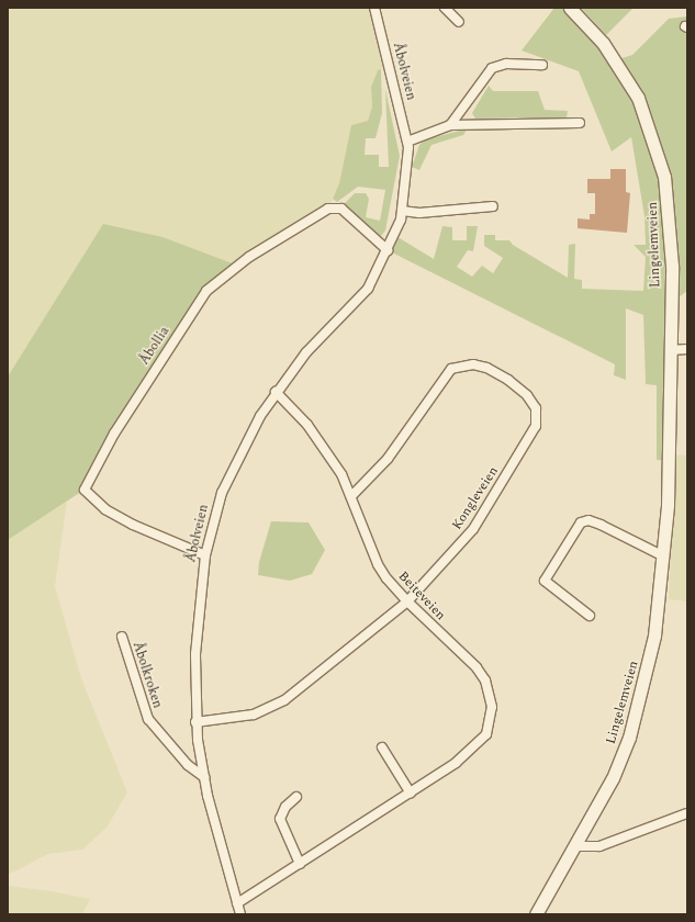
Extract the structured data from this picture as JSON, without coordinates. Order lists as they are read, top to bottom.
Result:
{
  "streets": {
    "main road": ["Lingelemveien"],
    "street": [
      "Åbolveien",
      "Åbollia",
      "Kongleveien",
      "Beiteveien",
      "Åbolkroken"
    ]
  },
  "crossings": [
    ["Åbolveien", "Åbollia"],
    ["Åbolveien", "Kongleveien"],
    ["Åbolveien", "Beiteveien"],
    ["Åbolveien", "Åbolkroken"],
    ["Kongleveien", "Beiteveien"]
  ]
}
